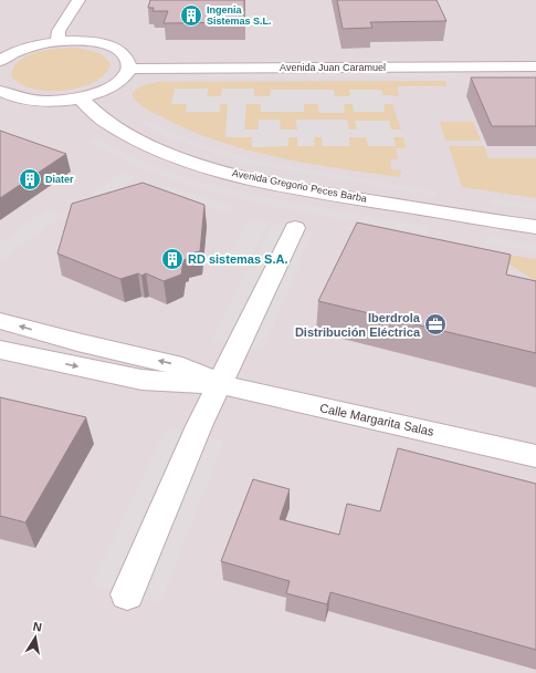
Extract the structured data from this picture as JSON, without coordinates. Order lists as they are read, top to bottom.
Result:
{
  "streets": {
    "street": ["Avenida Juan Caramuel", "Avenida Gregorio Peces Barba", "Calle Margarita Salas"]
  },
  "places": {
    "building": ["Ingenia Sistemas S.L.", "Diater", "RD sistemas S.A."],
    "office": ["Iberdrola Distribución Eléctrica"]
  },
  "north": "top"
}
